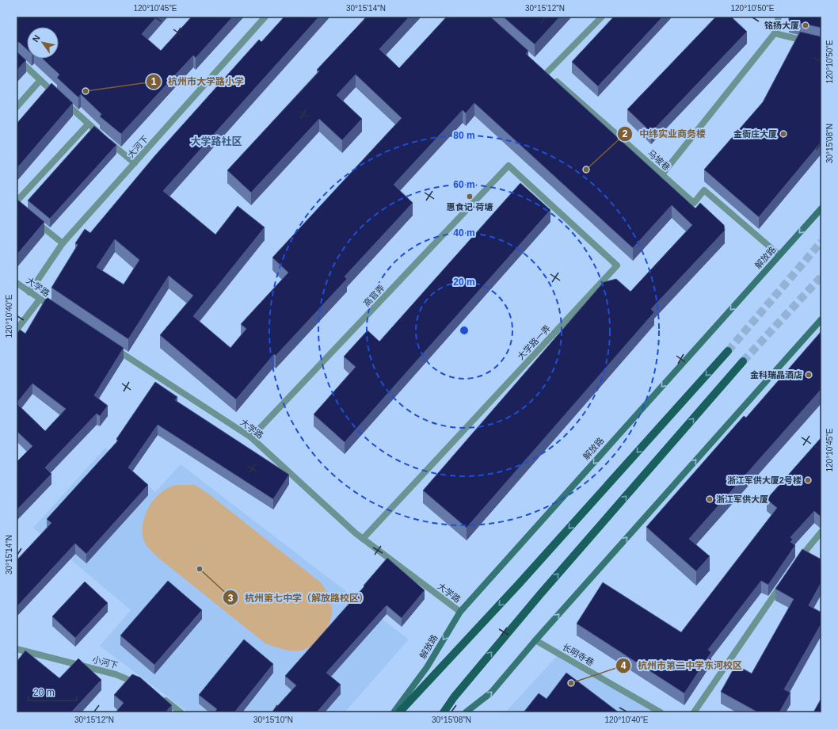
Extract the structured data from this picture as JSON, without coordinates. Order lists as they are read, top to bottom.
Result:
{
  "streets": {
    "main road": ["解放路"],
    "street": [
      "大河下",
      "马坡巷",
      "大学路",
      "高官弄",
      "大学路一弄",
      "长明寺巷",
      "小河下"
    ]
  },
  "crossings": [
    ["大河下", "大学路"],
    ["马坡巷", "解放路"],
    ["解放路", "大学路"],
    ["大学路", "高官弄"],
    ["大学路", "大学路一弄"],
    ["高官弄", "大学路一弄"]
  ],
  "districts": ["大学路社区"],
  "places": [
    "铭扬大厦",
    "杭州市大学路小学",
    "金衙庄大厦",
    "中纬实业商务楼",
    "惠食记·荷塘",
    "金科瑞晶酒店",
    "浙江军供大厦2号楼",
    "浙江军供大厦",
    "杭州第七中学（解放路校区）",
    "杭州市第二中学东河校区"
  ],
  "scale_bar": "20 m",
  "north": "top left",
  "coordinates": [
    "120°10'45\"E",
    "30°15'14\"N",
    "30°15'12\"N",
    "120°10'50\"E",
    "30°15'08\"N",
    "120°10'40\"E",
    "30°15'10\"N"
  ],
  "rings": [
    "80 m",
    "60 m",
    "40 m",
    "20 m"
  ]
}
